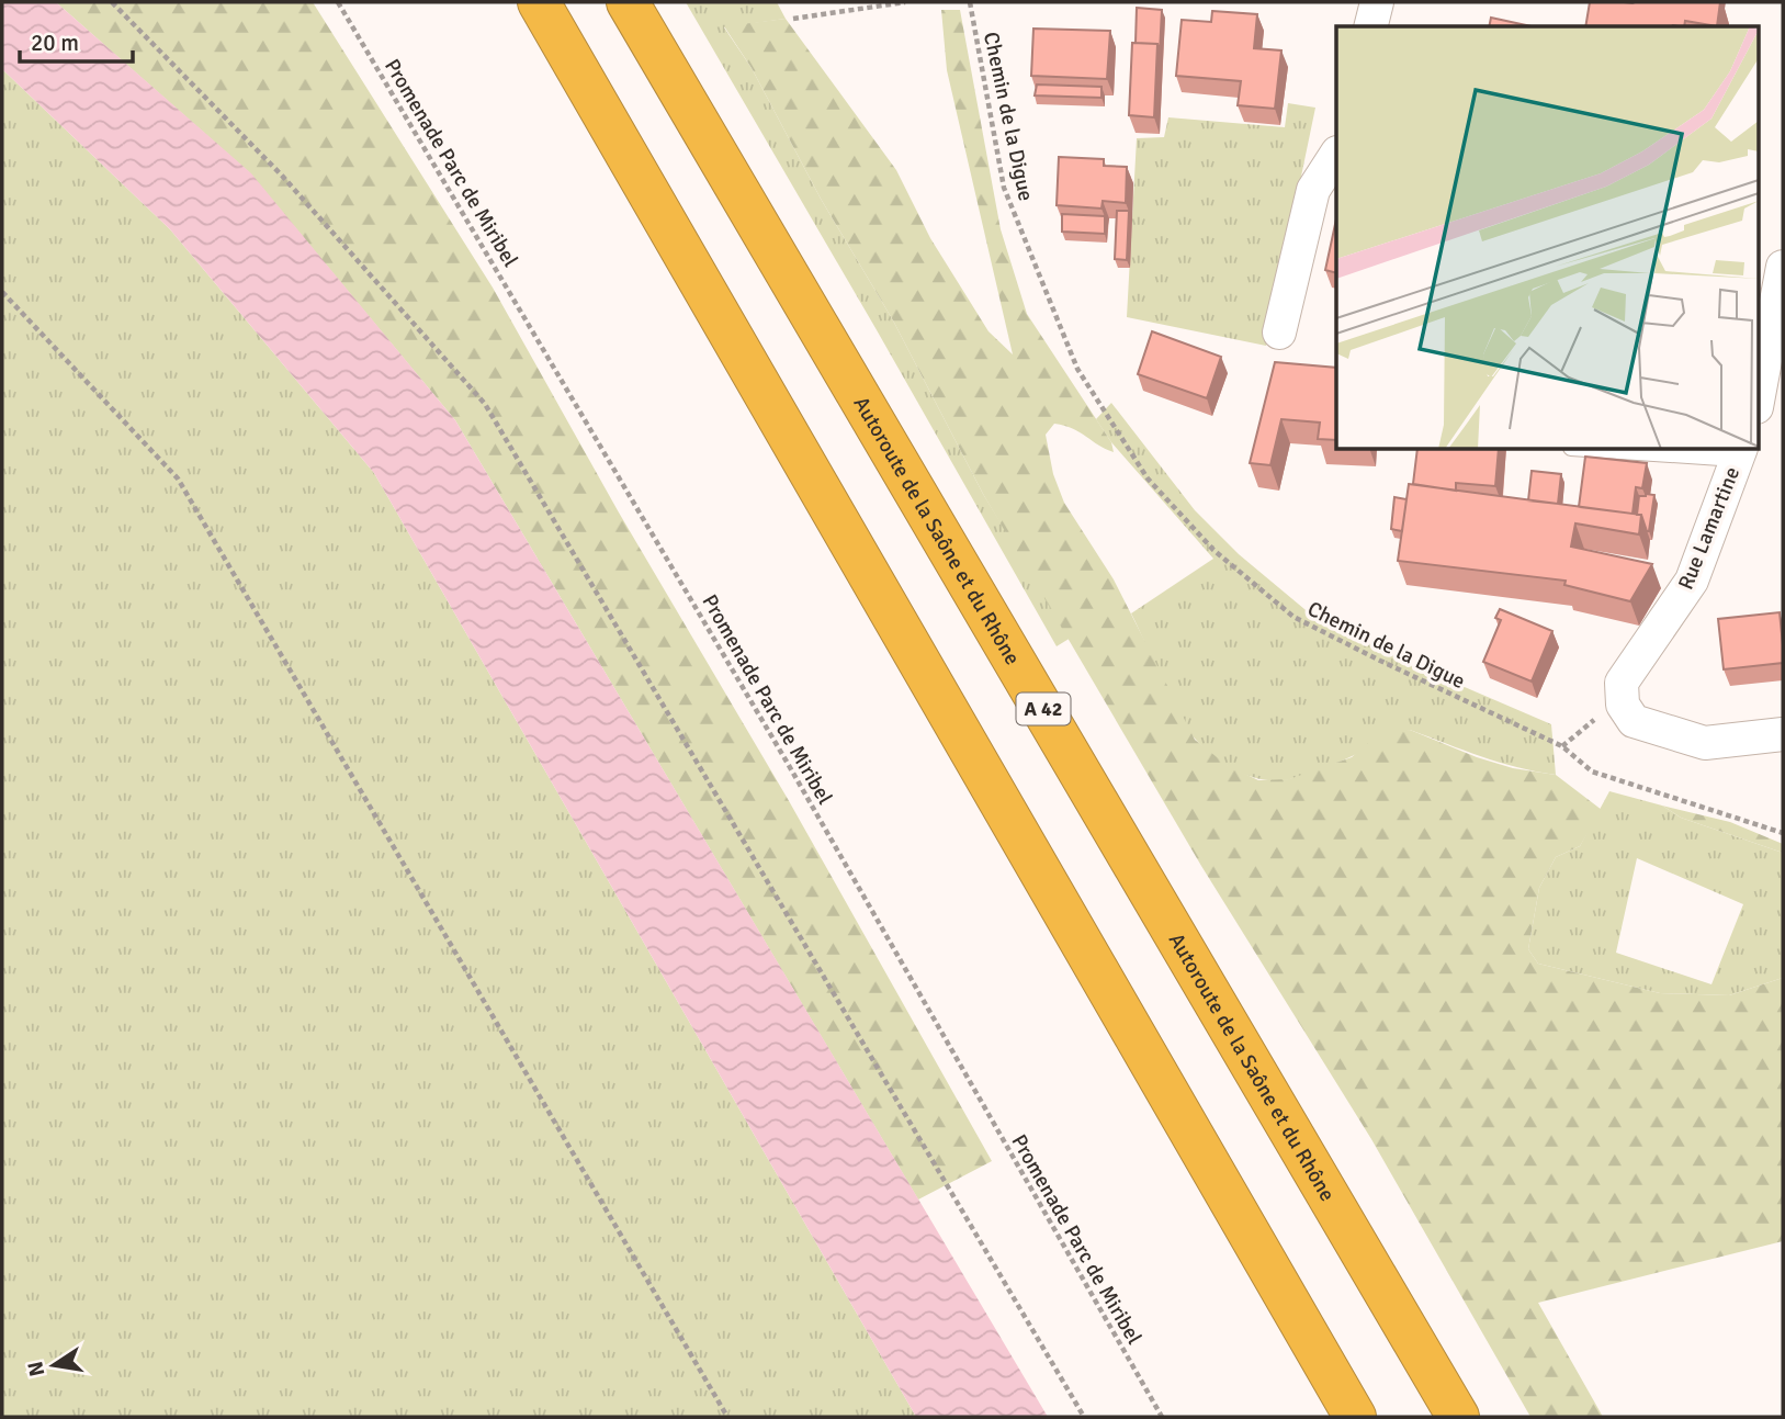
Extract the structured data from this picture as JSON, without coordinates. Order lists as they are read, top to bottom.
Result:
{
  "streets": {
    "highway": ["Autoroute de la Saône et du Rhône", "A 42"],
    "street": ["Rue Lamartine"],
    "path": ["Chemin de la Digue", "Promenade Parc de Miribel"]
  },
  "scale_bar": "20 m",
  "north": "left"
}
